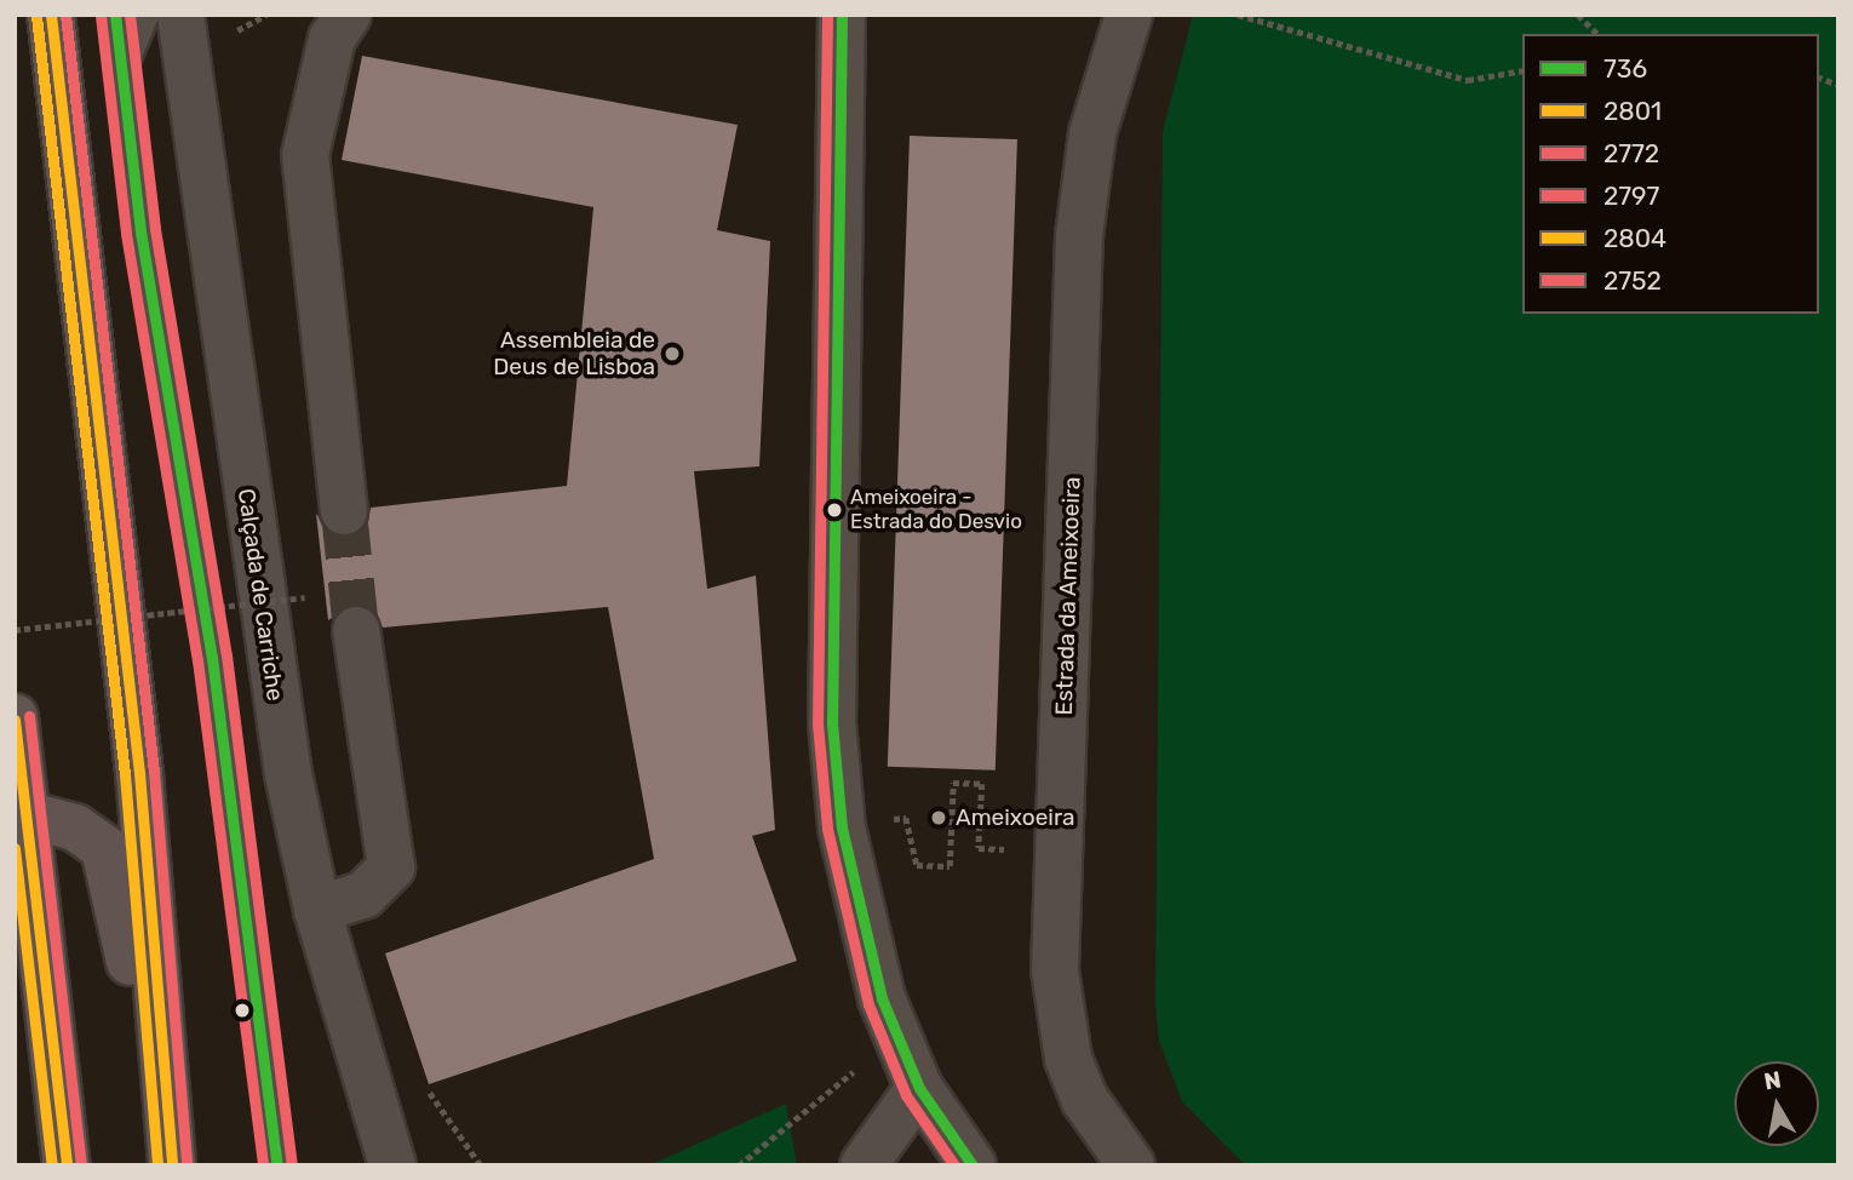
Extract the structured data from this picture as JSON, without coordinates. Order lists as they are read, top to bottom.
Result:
{
  "streets": {
    "street": ["Calçada de Carriche", "Estrada da Ameixoeira"]
  },
  "places": ["Assembleia de Deus de Lisboa", "Ameixoeira - Estrada do Desvio", "Ameixoeira"],
  "lines": [
    "transit line 736",
    "transit line 2801",
    "transit line 2772",
    "transit line 2797",
    "transit line 2752",
    "transit line 2804"
  ],
  "legend": [
    "736",
    "2801",
    "2772",
    "2797",
    "2804",
    "2752"
  ],
  "north": "top"
}
